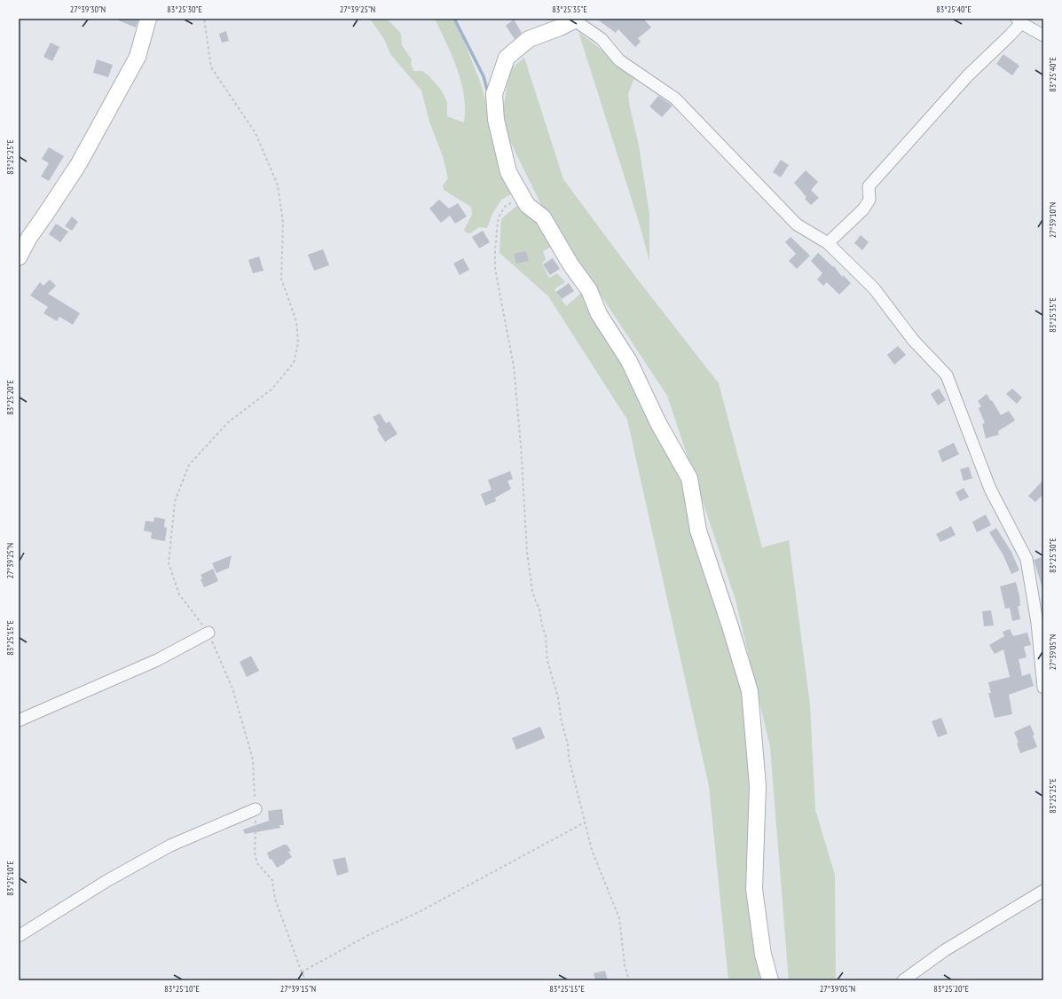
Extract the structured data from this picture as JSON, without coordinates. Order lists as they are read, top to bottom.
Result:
{
  "coordinates": [
    "27°39'30\"N",
    "83°25'30\"E",
    "27°39'25\"N",
    "83°25'35\"E",
    "83°25'40\"E",
    "83°25'25\"E",
    "27°39'10\"N",
    "83°25'20\"E",
    "83°25'15\"E",
    "27°39'05\"N",
    "83°25'10\"E",
    "27°39'15\"N"
  ]
}
